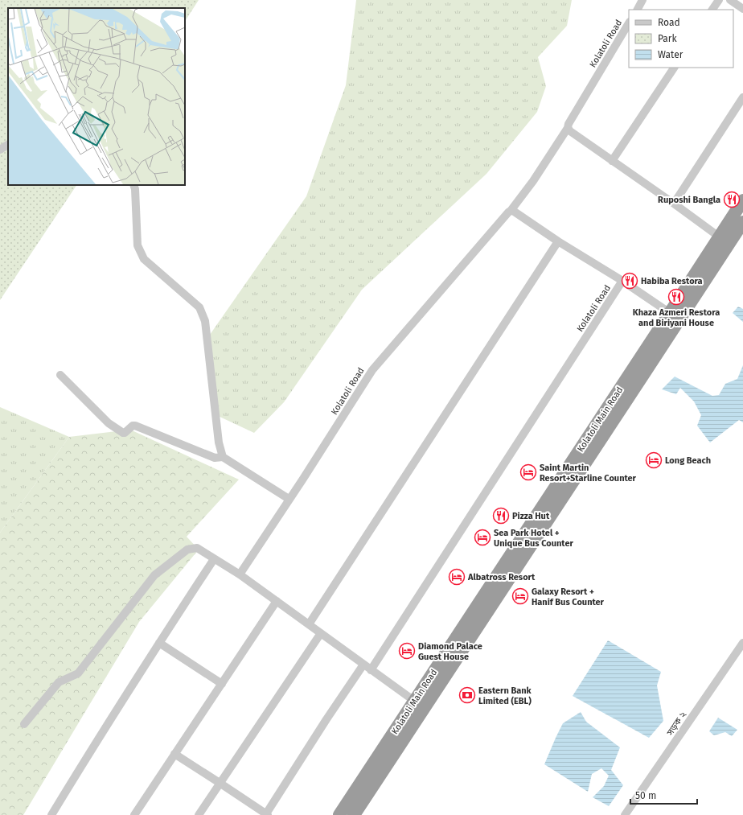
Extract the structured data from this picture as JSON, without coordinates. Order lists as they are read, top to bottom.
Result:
{
  "streets": {
    "highway": ["Kolatoli Main Road"],
    "street": ["Kolatoli Road", "সড়ক ২"]
  },
  "crossings": [
    ["Kolatoli Road", "Kolatoli Main Road"]
  ],
  "places": {
    "restaurant": [
      "Ruposhi Bangla",
      "Habiba Restora",
      "Khaza Azmeri Restora and Biriyani House",
      "Pizza Hut"
    ],
    "hotel": [
      "Long Beach",
      "Saint Martin Resort+Starline Counter",
      "Sea Park Hotel + Unique Bus Counter",
      "Albatross Resort",
      "Galaxy Resort + Hanif Bus Counter",
      "Diamond Palace Guest House"
    ],
    "bank": ["Eastern Bank Limited (EBL)"]
  },
  "legend": ["Road", "Park", "Water"],
  "scale_bar": "50 m"
}
